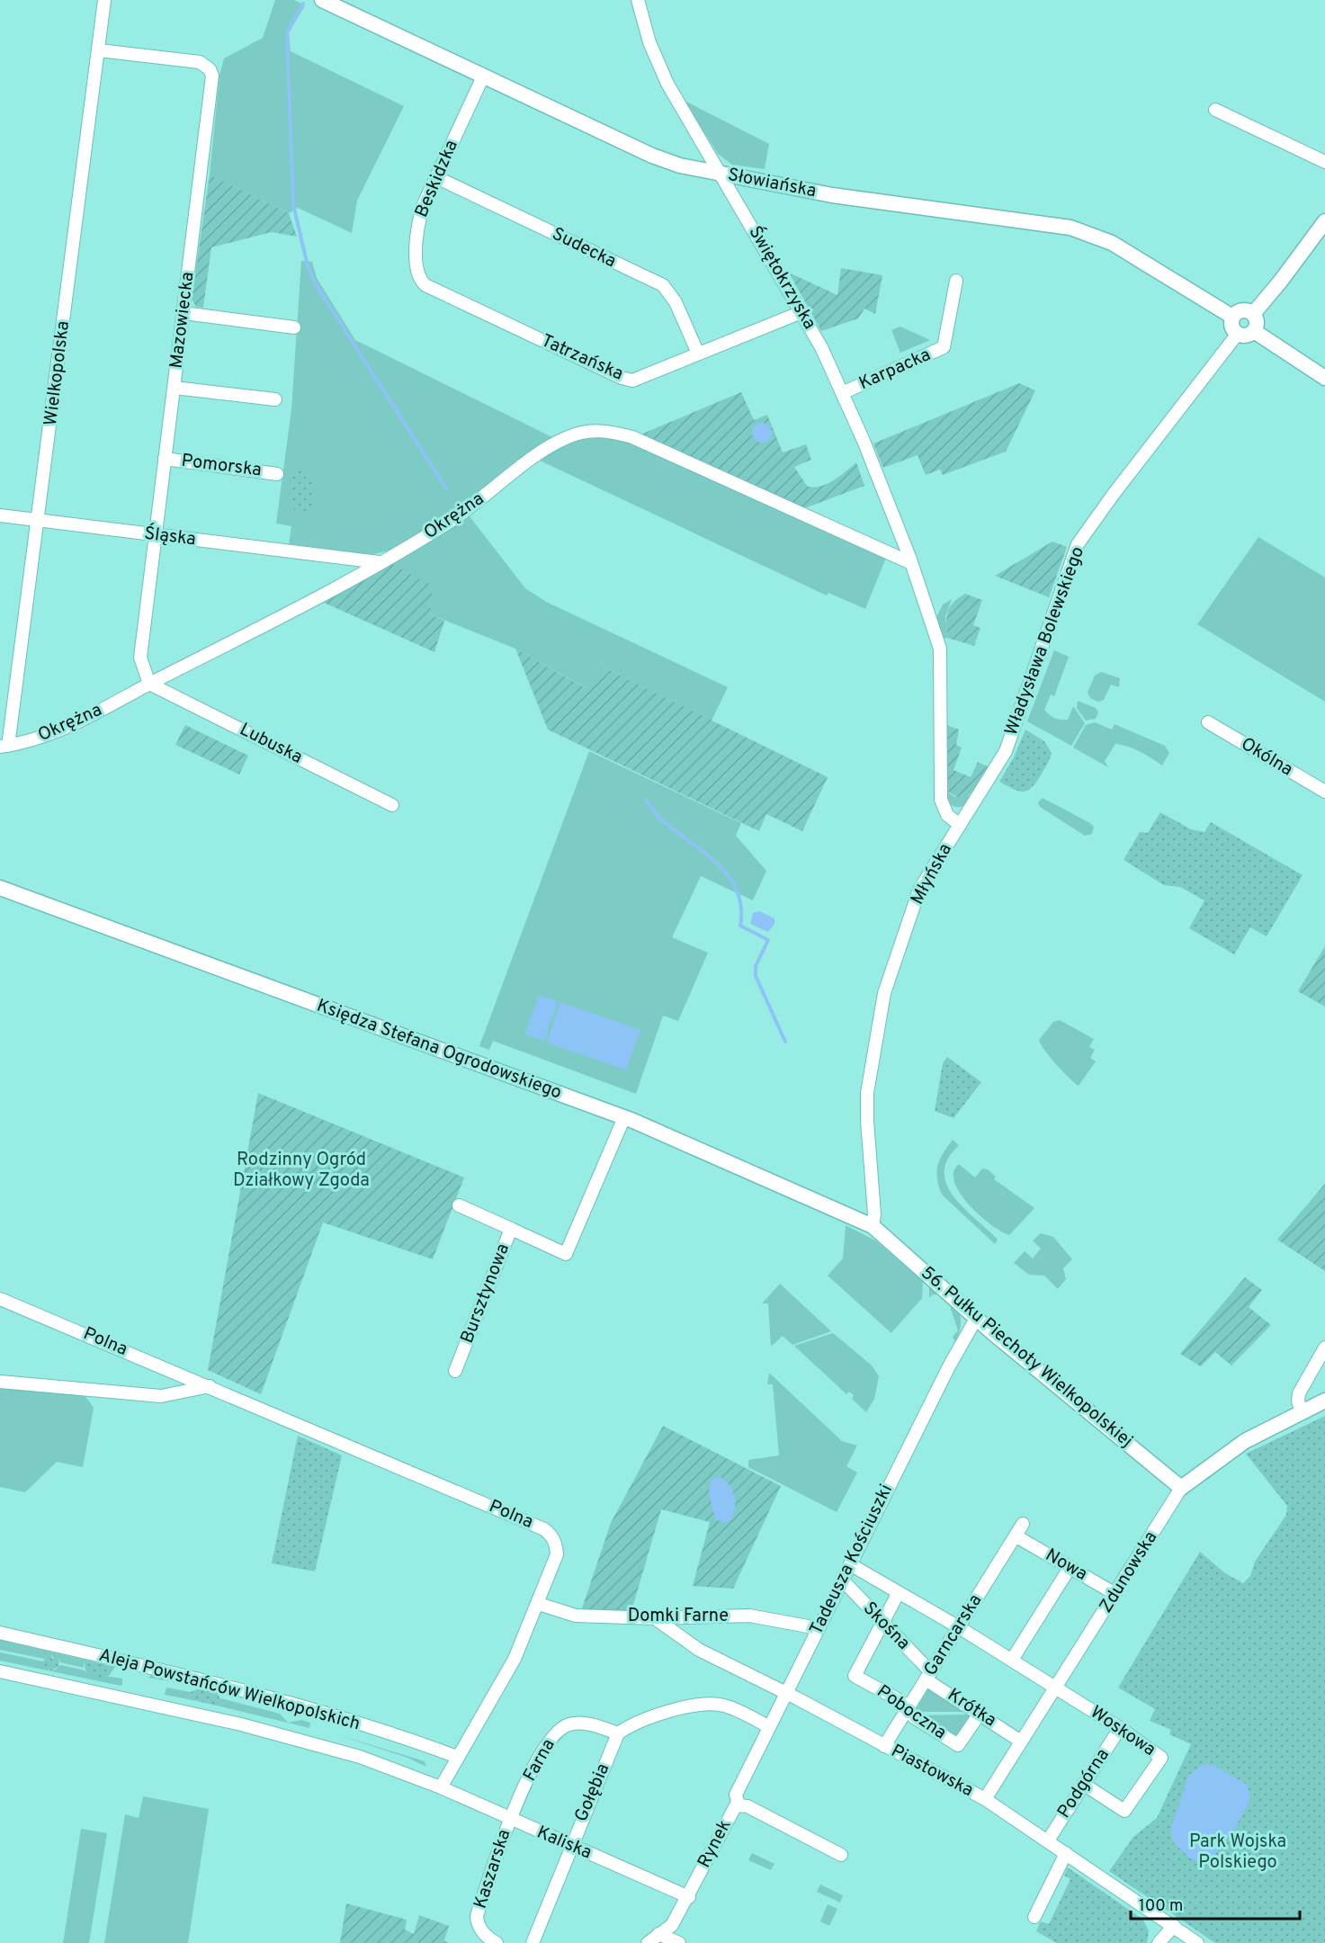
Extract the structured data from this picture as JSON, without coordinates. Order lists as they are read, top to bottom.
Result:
{
  "streets": {
    "street": [
      "Beskidzka",
      "Słowiańska",
      "Sudecka",
      "Świętokrzyska",
      "Mazowiecka",
      "Tatrzańska",
      "Karpacka",
      "Wielkopolska",
      "Pomorska",
      "Okrężna",
      "Śląska",
      "Władysława Bolewskiego",
      "Lubuska",
      "Okólna",
      "Młyńska",
      "Księdza Stefana Ogrodowskiego",
      "Bursztynowa",
      "Polna",
      "56. Pułku Piechoty Wielkopolskiej",
      "Tadeusza Kościuszki",
      "Nowa",
      "Zdunowska",
      "Domki Farne",
      "Skośna",
      "Garncarska",
      "Aleja Powstańców Wielkopolskich",
      "Krótka",
      "Poboczna",
      "Woskowa",
      "Farna",
      "Piastowska",
      "Podgórna",
      "Gołębia",
      "Kaliska",
      "Rynek",
      "Kaszarska"
    ]
  },
  "crossings": [
    ["Beskidzka", "Słowiańska"],
    ["Beskidzka", "Sudecka"],
    ["Beskidzka", "Tatrzańska"],
    ["Słowiańska", "Świętokrzyska"],
    ["Słowiańska", "Władysława Bolewskiego"],
    ["Sudecka", "Tatrzańska"],
    ["Świętokrzyska", "Tatrzańska"],
    ["Świętokrzyska", "Karpacka"],
    ["Świętokrzyska", "Okrężna"],
    ["Świętokrzyska", "Młyńska"],
    ["Mazowiecka", "Wielkopolska"],
    ["Mazowiecka", "Pomorska"],
    ["Mazowiecka", "Okrężna"],
    ["Mazowiecka", "Śląska"],
    ["Mazowiecka", "Lubuska"],
    ["Wielkopolska", "Okrężna"],
    ["Wielkopolska", "Śląska"],
    ["Okrężna", "Śląska"],
    ["Okrężna", "Lubuska"],
    ["Okrężna", "Młyńska"],
    ["Władysława Bolewskiego", "Młyńska"],
    ["Młyńska", "Księdza Stefana Ogrodowskiego"],
    ["Młyńska", "56. Pułku Piechoty Wielkopolskiej"],
    ["Księdza Stefana Ogrodowskiego", "Bursztynowa"],
    ["Księdza Stefana Ogrodowskiego", "56. Pułku Piechoty Wielkopolskiej"],
    ["Polna", "Domki Farne"],
    ["Polna", "Aleja Powstańców Wielkopolskich"],
    ["Polna", "Kaliska"],
    ["56. Pułku Piechoty Wielkopolskiej", "Tadeusza Kościuszki"],
    ["56. Pułku Piechoty Wielkopolskiej", "Zdunowska"],
    ["Tadeusza Kościuszki", "Domki Farne"],
    ["Tadeusza Kościuszki", "Skośna"],
    ["Tadeusza Kościuszki", "Woskowa"],
    ["Tadeusza Kościuszki", "Piastowska"],
    ["Tadeusza Kościuszki", "Rynek"],
    ["Nowa", "Zdunowska"],
    ["Nowa", "Garncarska"],
    ["Zdunowska", "Woskowa"],
    ["Zdunowska", "Piastowska"],
    ["Domki Farne", "Piastowska"],
    ["Skośna", "Garncarska"],
    ["Skośna", "Krótka"],
    ["Skośna", "Poboczna"],
    ["Garncarska", "Krótka"],
    ["Garncarska", "Poboczna"],
    ["Garncarska", "Woskowa"],
    ["Garncarska", "Piastowska"],
    ["Aleja Powstańców Wielkopolskich", "Kaliska"],
    ["Krótka", "Poboczna"],
    ["Woskowa", "Podgórna"],
    ["Farna", "Gołębia"],
    ["Farna", "Kaliska"],
    ["Farna", "Kaszarska"],
    ["Piastowska", "Podgórna"],
    ["Gołębia", "Kaliska"],
    ["Kaliska", "Rynek"],
    ["Kaliska", "Kaszarska"]
  ],
  "parks": ["Rodzinny Ogród Działkowy Zgoda", "Park Wojska Polskiego"],
  "scale_bar": "100 m"
}
